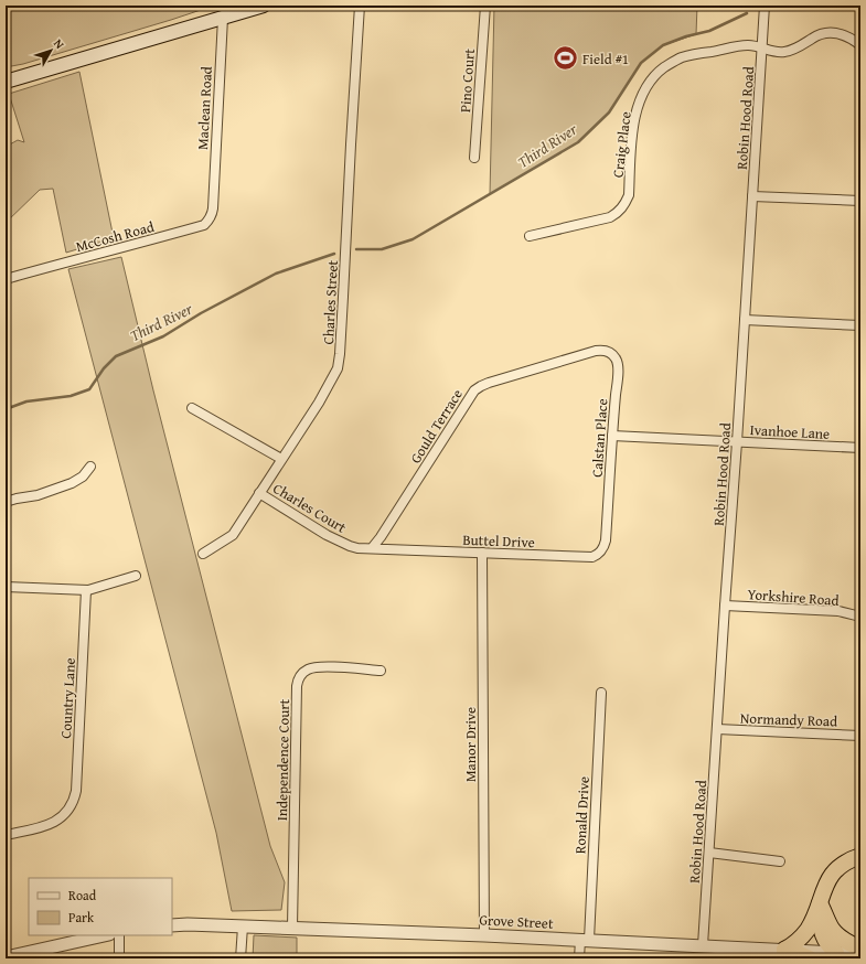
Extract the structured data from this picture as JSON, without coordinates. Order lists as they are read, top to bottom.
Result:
{
  "streets": {
    "street": [
      "Pino Court",
      "Maclean Road",
      "Robin Hood Road",
      "Craig Place",
      "McCosh Road",
      "Charles Street",
      "Gould Terrace",
      "Ivanhoe Lane",
      "Calstan Place",
      "Charles Court",
      "Buttel Drive",
      "Yorkshire Road",
      "Country Lane",
      "Normandy Road",
      "Manor Drive",
      "Independence Court",
      "Ronald Drive",
      "Grove Street"
    ]
  },
  "crossings": [
    ["Maclean Road", "McCosh Road"],
    ["Robin Hood Road", "Craig Place"],
    ["Robin Hood Road", "Ivanhoe Lane"],
    ["Robin Hood Road", "Yorkshire Road"],
    ["Robin Hood Road", "Normandy Road"],
    ["Robin Hood Road", "Grove Street"],
    ["Charles Street", "Charles Court"],
    ["Gould Terrace", "Calstan Place"],
    ["Gould Terrace", "Charles Court"],
    ["Gould Terrace", "Buttel Drive"],
    ["Ivanhoe Lane", "Calstan Place"],
    ["Calstan Place", "Buttel Drive"],
    ["Charles Court", "Buttel Drive"],
    ["Buttel Drive", "Manor Drive"],
    ["Manor Drive", "Grove Street"],
    ["Independence Court", "Grove Street"],
    ["Ronald Drive", "Grove Street"]
  ],
  "water": ["Third River"],
  "places": {
    "sports": ["Field #1"]
  },
  "legend": ["Road", "Park"],
  "north": "top right"
}
